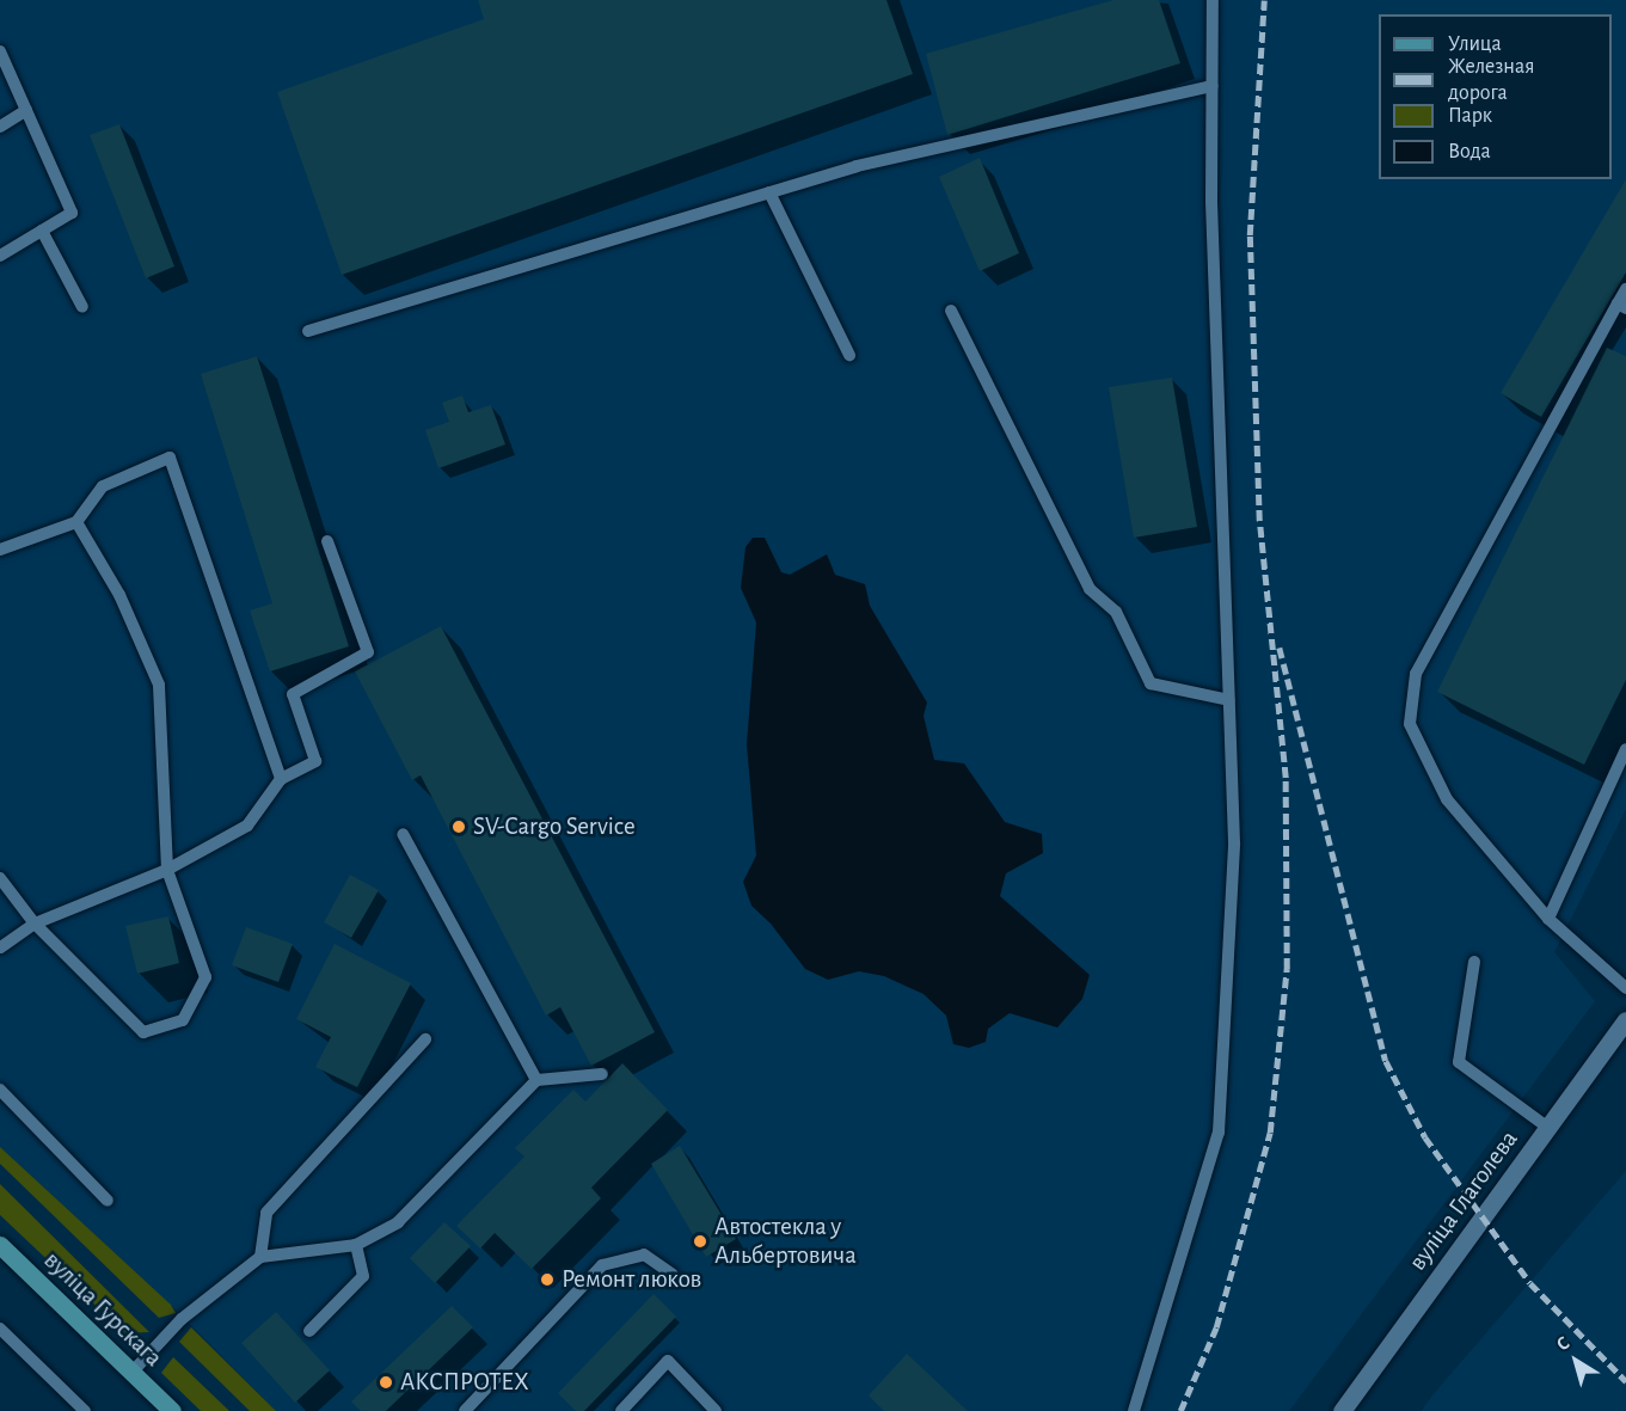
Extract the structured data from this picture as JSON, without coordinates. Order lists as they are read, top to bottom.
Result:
{
  "streets": {
    "main road": ["вуліца Гурскага"],
    "street": ["вуліца Глаголева"]
  },
  "places": [
    "SV-Cargo Service",
    "Автостекла у Альбертовича",
    "Ремонт люков",
    "АКСПРОТЕХ"
  ],
  "legend": [
    "Улица",
    "Железная дорога",
    "Парк",
    "Вода"
  ],
  "north": "top left"
}
